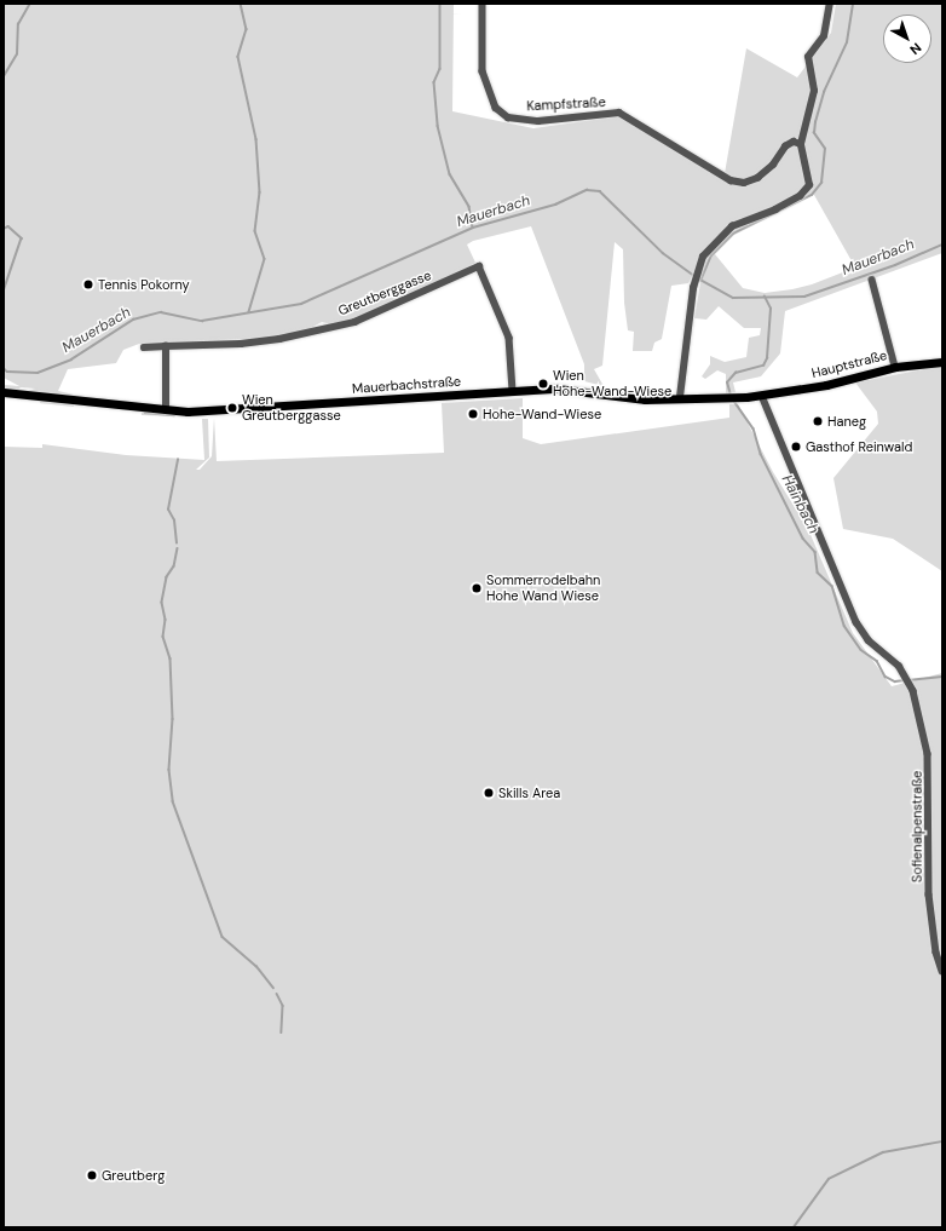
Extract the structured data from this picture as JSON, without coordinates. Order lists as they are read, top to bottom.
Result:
{
  "streets": {
    "main road": ["Hauptstraße", "Mauerbachstraße"],
    "street": ["Kampfstraße", "Greutberggasse", "Sofienalpenstraße"]
  },
  "crossings": [
    ["Greutberggasse", "Mauerbachstraße"],
    ["Hauptstraße", "Mauerbachstraße"],
    ["Hauptstraße", "Sofienalpenstraße"],
    ["Mauerbachstraße", "Sofienalpenstraße"]
  ],
  "water": ["Mauerbach", "Hainbach"],
  "places": [
    "Tennis Pokorny",
    "Wien Hohe-Wand-Wiese",
    "Wien Greutberggasse",
    "Hohe-Wand-Wiese",
    "Haneg",
    "Gasthof Reinwald",
    "Sommerrodelbahn Hohe Wand Wiese",
    "Skills Area",
    "Greutberg"
  ],
  "north": "bottom right"
}
